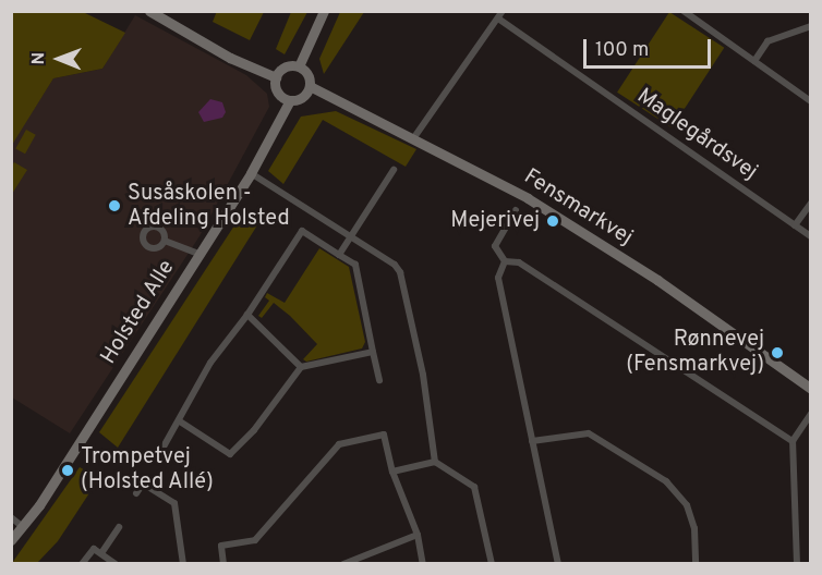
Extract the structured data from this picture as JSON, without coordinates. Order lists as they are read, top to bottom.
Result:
{
  "streets": {
    "street": ["Maglegårdsvej", "Fensmarkvej", "Holsted Alle"]
  },
  "crossings": [
    ["Fensmarkvej", "Holsted Alle"]
  ],
  "places": [
    "Susåskolen - Afdeling Holsted",
    "Mejerivej",
    "Rønnevej (Fensmarkvej)",
    "Trompetvej (Holsted Allé)"
  ],
  "scale_bar": "100 m",
  "north": "left"
}
